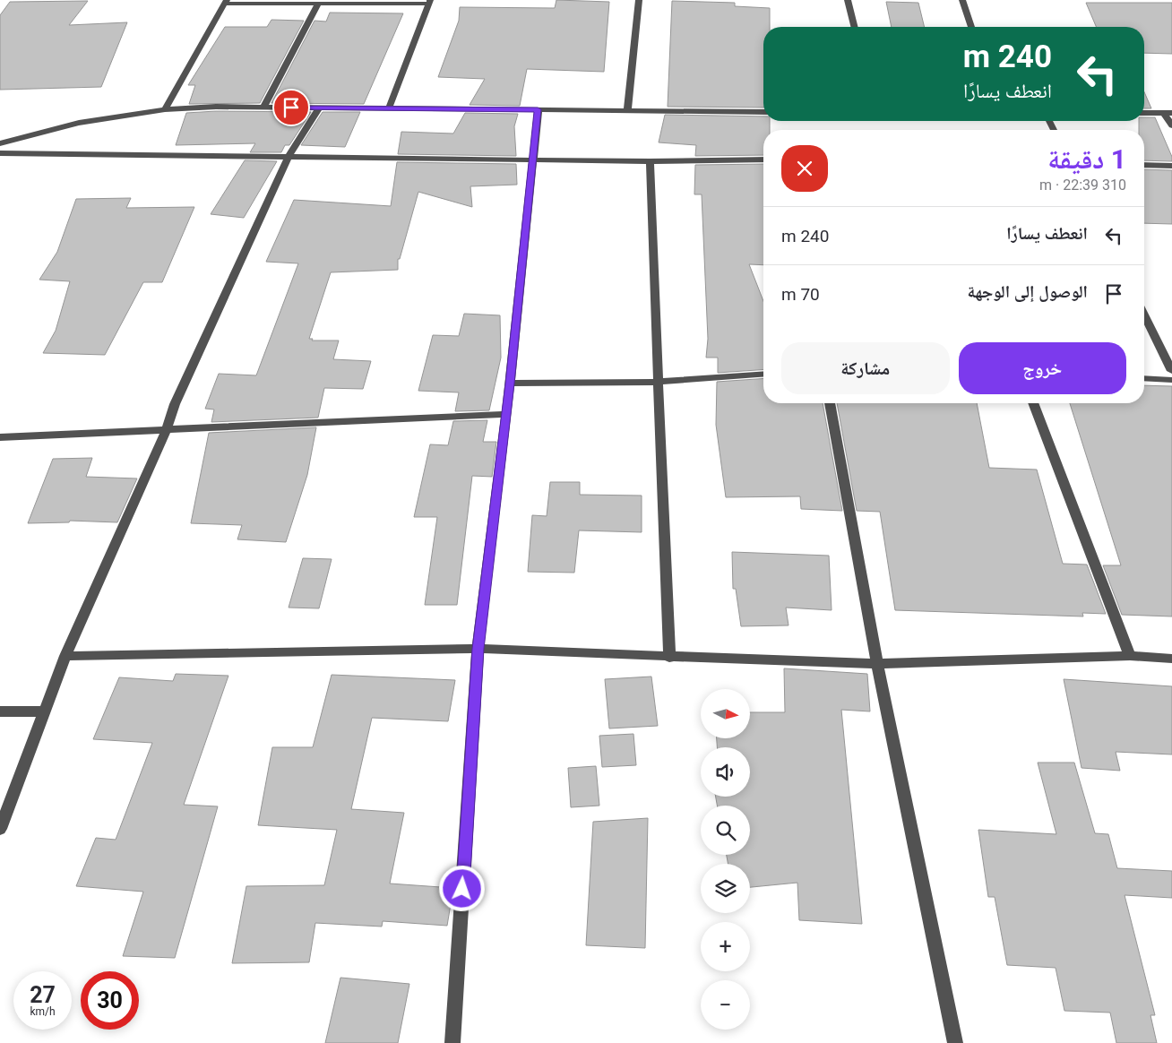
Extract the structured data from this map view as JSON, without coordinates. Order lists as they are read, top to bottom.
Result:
{
  "north": "right",
  "page": {
    "turn": ["240 m", "انعطف يسارًا"],
    "heading": ["1 دقيقة", "310 m · 22:39"],
    "list": [
      {
        "name": "انعطف يسارًا",
        "value": "240 m"
      },
      {
        "name": "الوصول إلى الوجهة",
        "value": "70 m"
      }
    ],
    "buttons": ["خروج", "مشاركة"],
    "map_buttons": ["+", "−"],
    "speed": "27 km/h",
    "limit": "30"
  }
}
